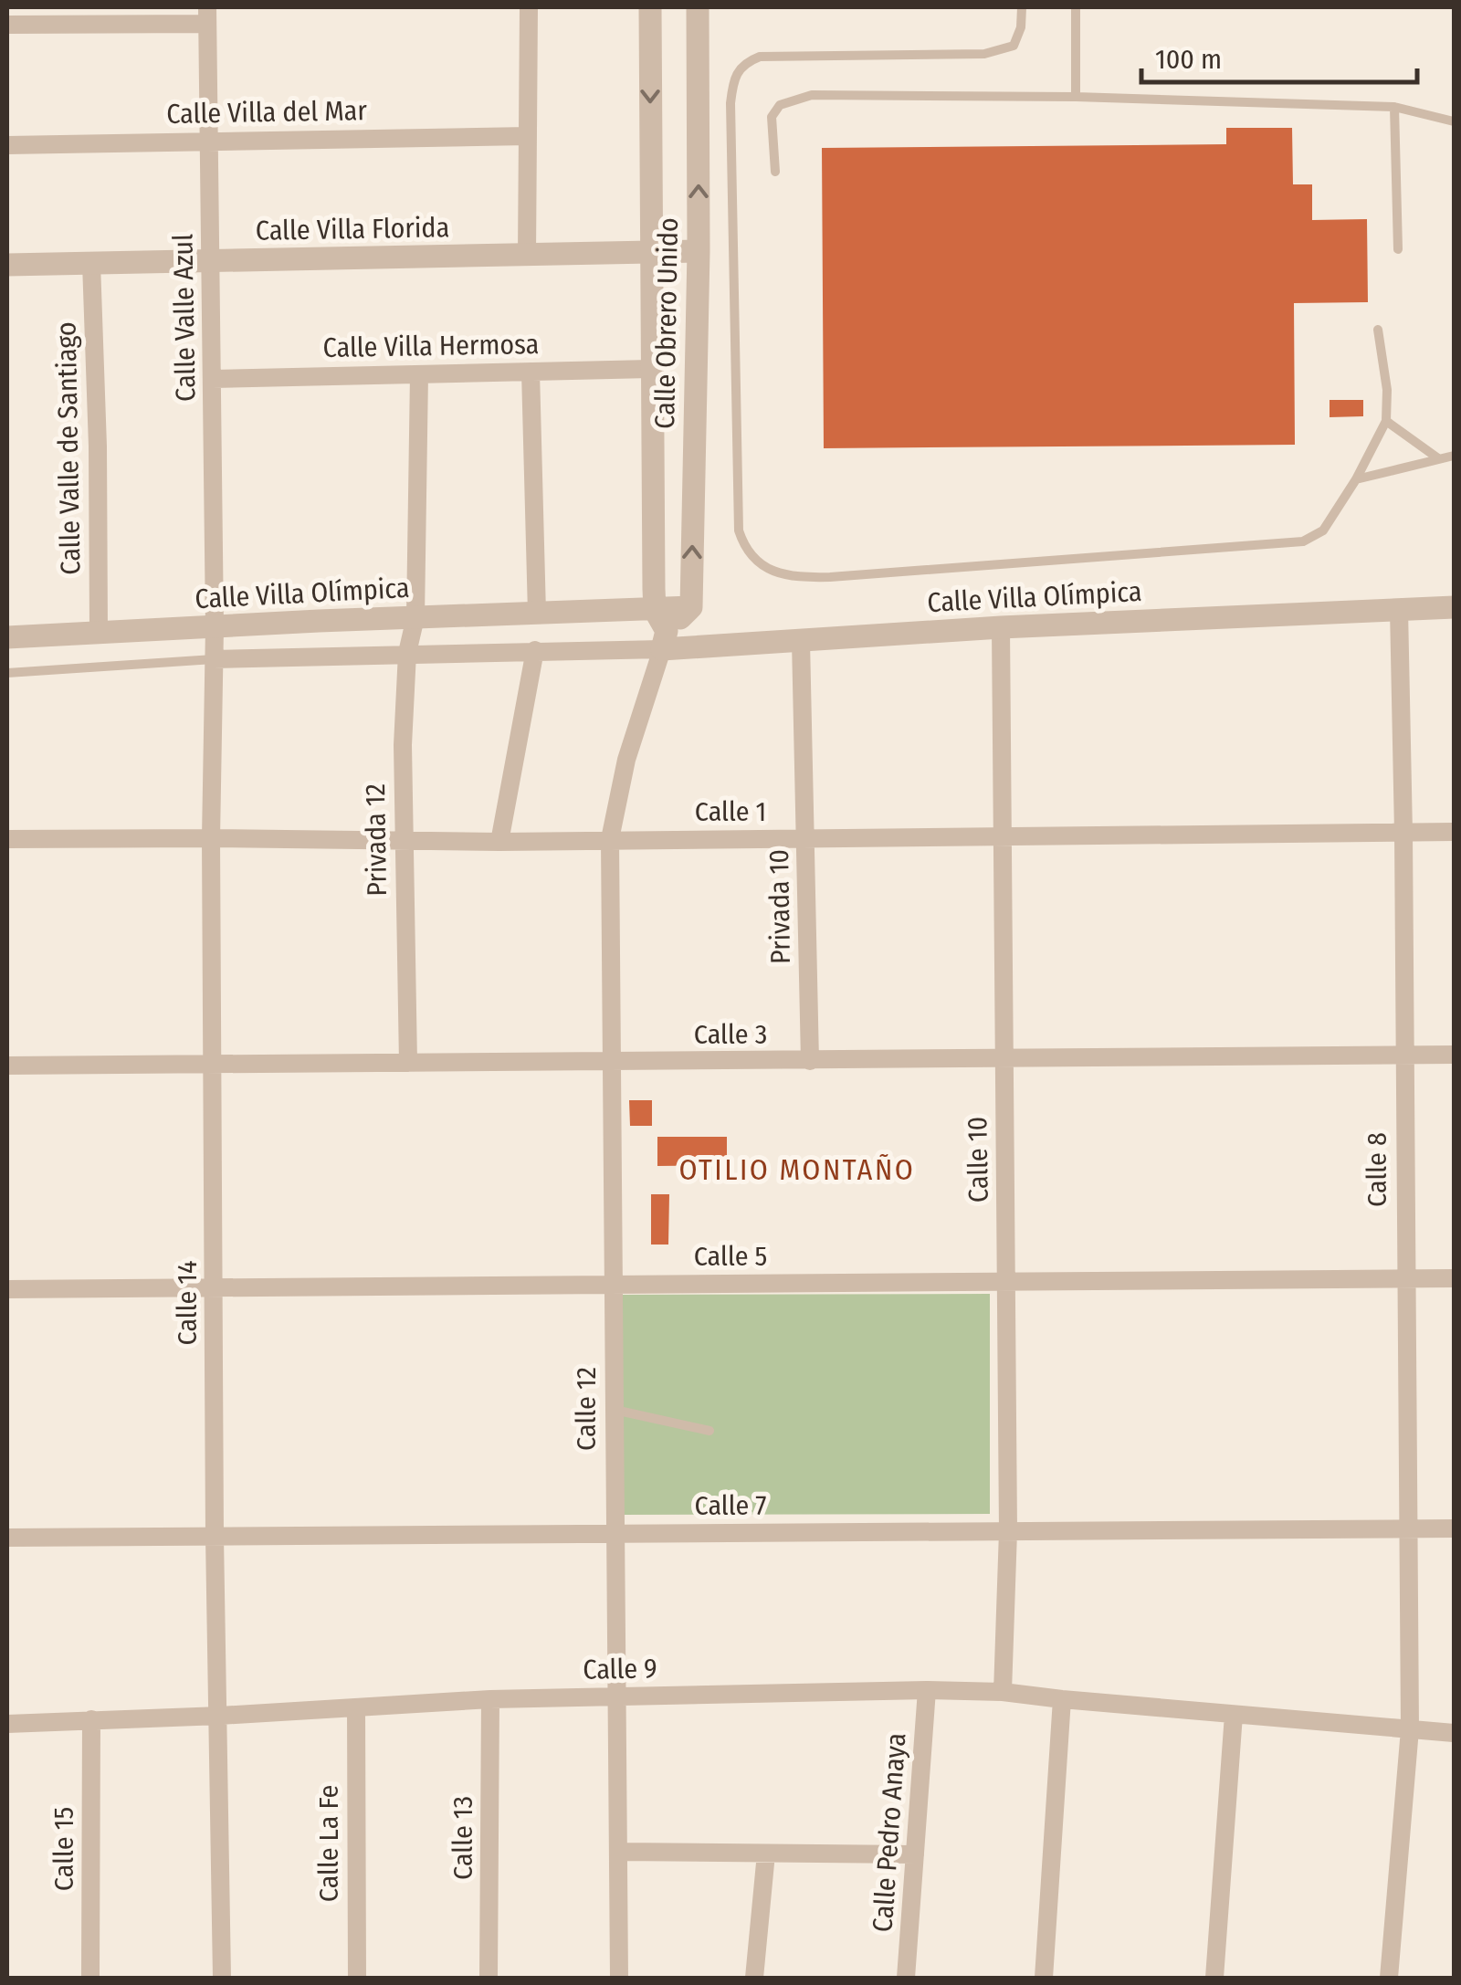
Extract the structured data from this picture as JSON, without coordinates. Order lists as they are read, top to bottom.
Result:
{
  "streets": {
    "street": [
      "Calle Villa del Mar",
      "Calle Villa Florida",
      "Calle Valle Azul",
      "Calle Obrero Unido",
      "Calle Villa Hermosa",
      "Calle Valle de Santiago",
      "Calle Villa Olímpica",
      "Calle 1",
      "Privada 12",
      "Privada 10",
      "Calle 3",
      "Calle 10",
      "Calle 8",
      "Calle 5",
      "Calle 14",
      "Calle 12",
      "Calle 7",
      "Calle 9",
      "Calle Pedro Anaya",
      "Calle 13",
      "Calle La Fe",
      "Calle 15"
    ]
  },
  "crossings": [
    ["Calle Villa del Mar", "Calle Valle Azul"],
    ["Calle Villa Florida", "Calle Valle Azul"],
    ["Calle Villa Florida", "Calle Obrero Unido"],
    ["Calle Villa Florida", "Calle Valle de Santiago"],
    ["Calle Valle Azul", "Calle Villa Hermosa"],
    ["Calle Valle Azul", "Calle Villa Olímpica"],
    ["Calle Valle Azul", "Calle 14"],
    ["Calle Obrero Unido", "Calle Villa Hermosa"],
    ["Calle Obrero Unido", "Calle Villa Olímpica"],
    ["Calle Villa Hermosa", "Privada 12"],
    ["Calle Valle de Santiago", "Calle Villa Olímpica"],
    ["Calle Villa Olímpica", "Privada 12"],
    ["Calle Villa Olímpica", "Privada 10"],
    ["Calle Villa Olímpica", "Calle 10"],
    ["Calle Villa Olímpica", "Calle 8"],
    ["Calle Villa Olímpica", "Calle 14"],
    ["Calle 1", "Privada 12"],
    ["Calle 1", "Privada 10"],
    ["Calle 1", "Calle 10"],
    ["Calle 1", "Calle 8"],
    ["Calle 1", "Calle 14"],
    ["Calle 1", "Calle 12"],
    ["Privada 12", "Calle 3"],
    ["Privada 10", "Calle 3"],
    ["Calle 3", "Calle 10"],
    ["Calle 3", "Calle 8"],
    ["Calle 3", "Calle 14"],
    ["Calle 3", "Calle 12"],
    ["Calle 10", "Calle 5"],
    ["Calle 10", "Calle 7"],
    ["Calle 10", "Calle 9"],
    ["Calle 8", "Calle 5"],
    ["Calle 8", "Calle 7"],
    ["Calle 8", "Calle 9"],
    ["Calle 5", "Calle 14"],
    ["Calle 5", "Calle 12"],
    ["Calle 14", "Calle 7"],
    ["Calle 14", "Calle 9"],
    ["Calle 12", "Calle 7"],
    ["Calle 12", "Calle 9"],
    ["Calle 9", "Calle Pedro Anaya"],
    ["Calle 9", "Calle 13"],
    ["Calle 9", "Calle La Fe"],
    ["Calle 9", "Calle 15"]
  ],
  "districts": ["OTILIO MONTAÑO"],
  "scale_bar": "100 m"
}
